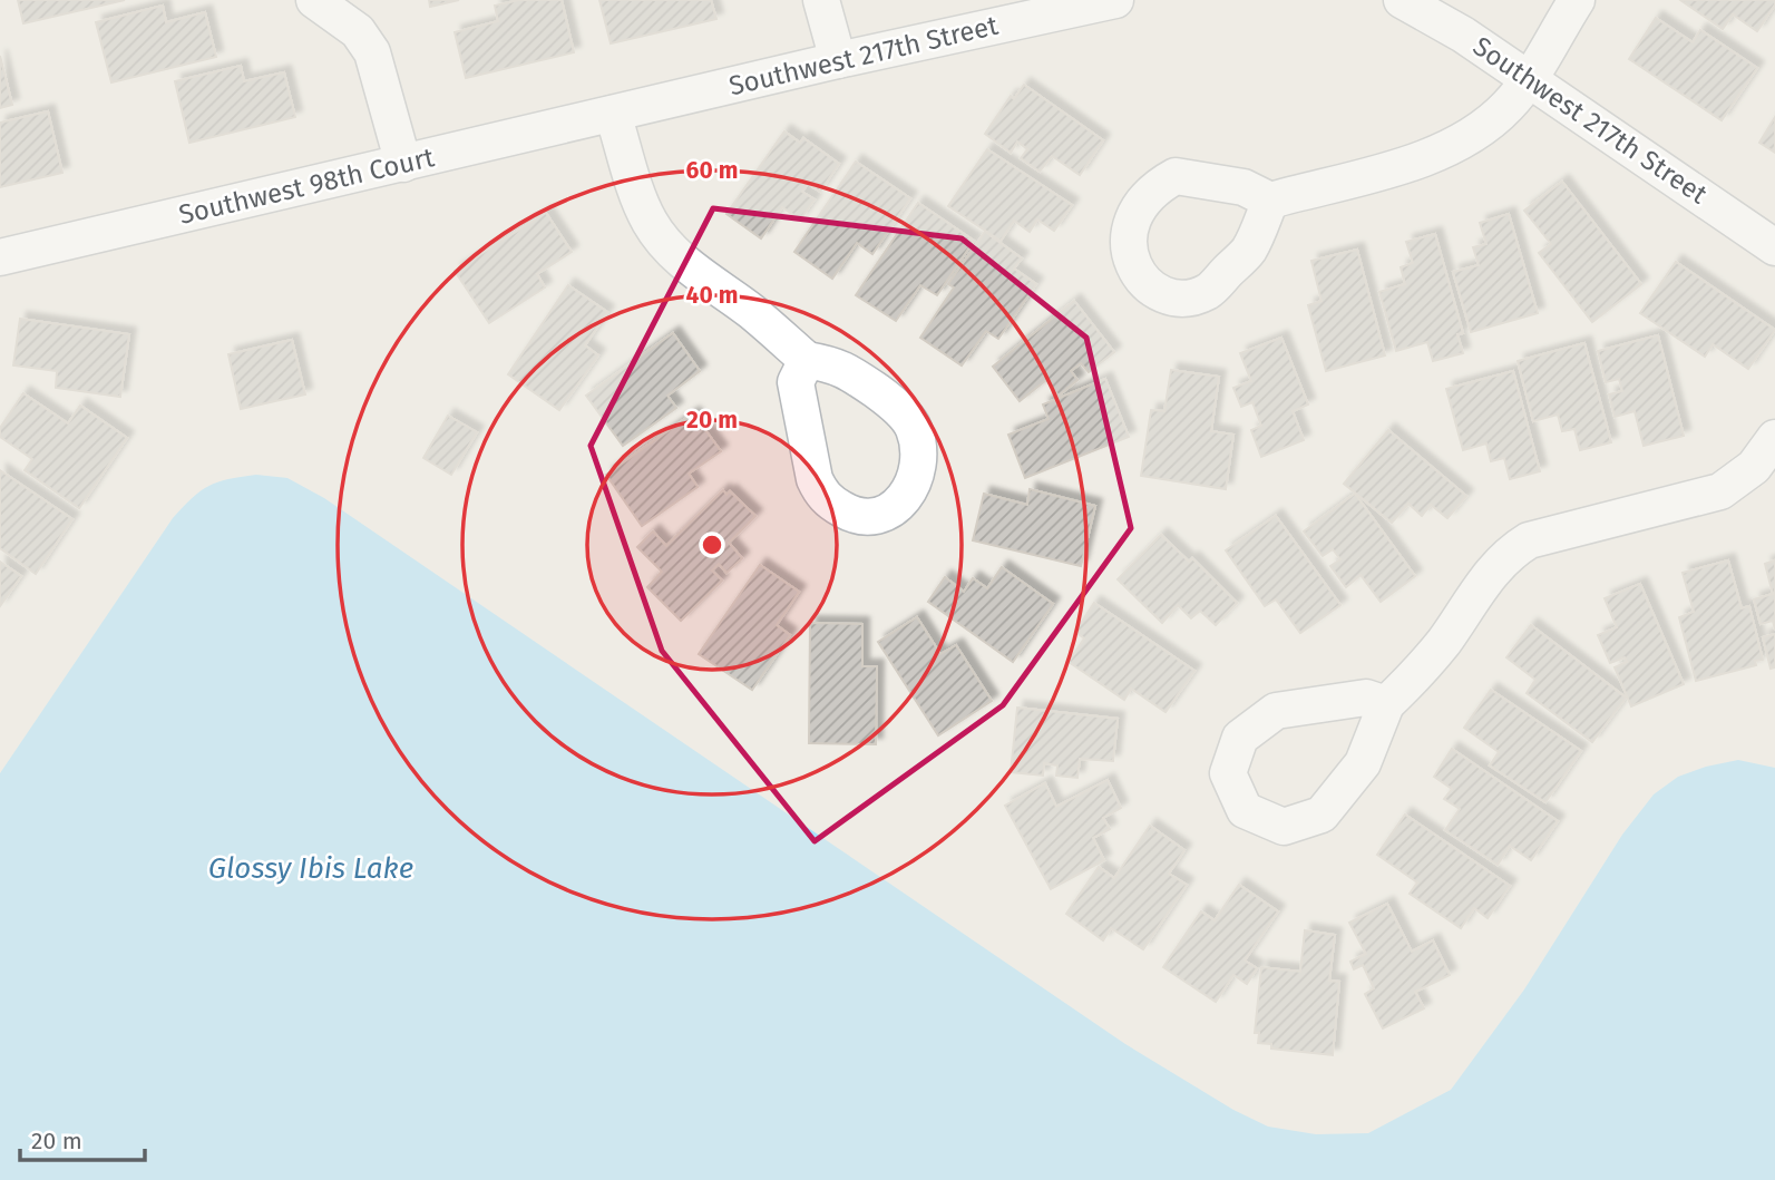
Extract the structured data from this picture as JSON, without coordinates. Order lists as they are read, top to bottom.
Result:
{
  "streets": {
    "street": ["Southwest 217th Street", "Southwest 98th Court"]
  },
  "crossings": [
    ["Southwest 217th Street", "Southwest 98th Court"]
  ],
  "water": ["Glossy Ibis Lake"],
  "scale_bar": "20 m",
  "rings": ["60 m", "40 m", "20 m"]
}
